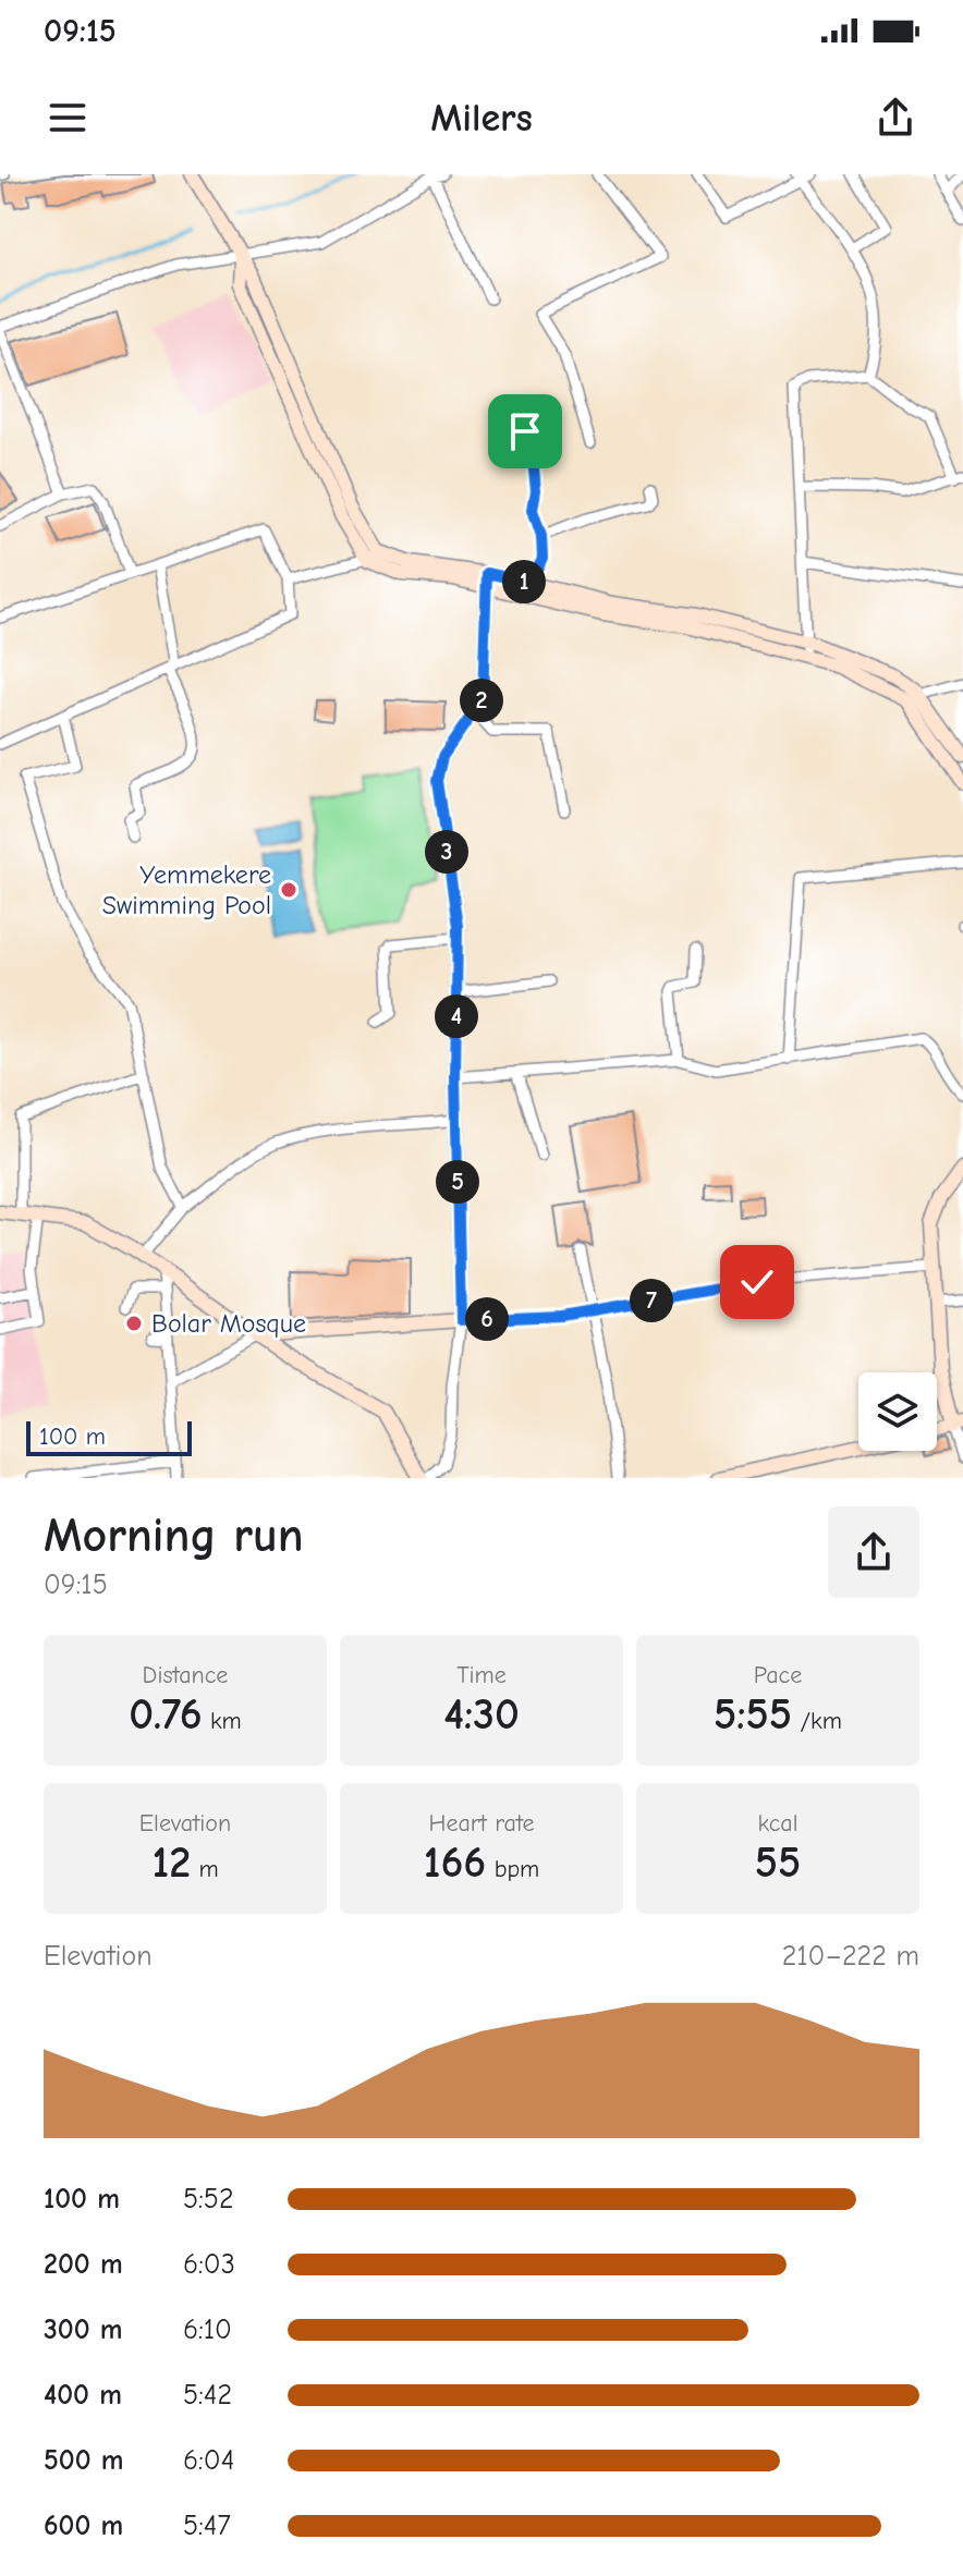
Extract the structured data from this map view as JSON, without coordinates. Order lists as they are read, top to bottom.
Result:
{
  "places": ["Yemmekere Swimming Pool", "Bolar Mosque"],
  "scale_bar": "100 m",
  "page": {
    "status": "09:15",
    "header": "Milers",
    "pins": [
      "1",
      "2",
      "3",
      "4",
      "5",
      "7",
      "6"
    ],
    "scale": "100 m",
    "heading": ["Morning run", "09:15"],
    "stats": [
      ["Distance", "0.76 km"],
      ["Time", "4:30"],
      ["Pace", "5:55 /km"],
      ["Elevation", "12 m"],
      ["Heart rate", "166 bpm"],
      ["kcal", "55"]
    ],
    "chart": ["Elevation", "210–222 m"],
    "list": [
      {
        "name": "100 m",
        "note": "5:52"
      },
      {
        "name": "200 m",
        "note": "6:03"
      },
      {
        "name": "300 m",
        "note": "6:10"
      },
      {
        "name": "400 m",
        "note": "5:42"
      },
      {
        "name": "500 m",
        "note": "6:04"
      },
      {
        "name": "600 m",
        "note": "5:47"
      }
    ]
  }
}
